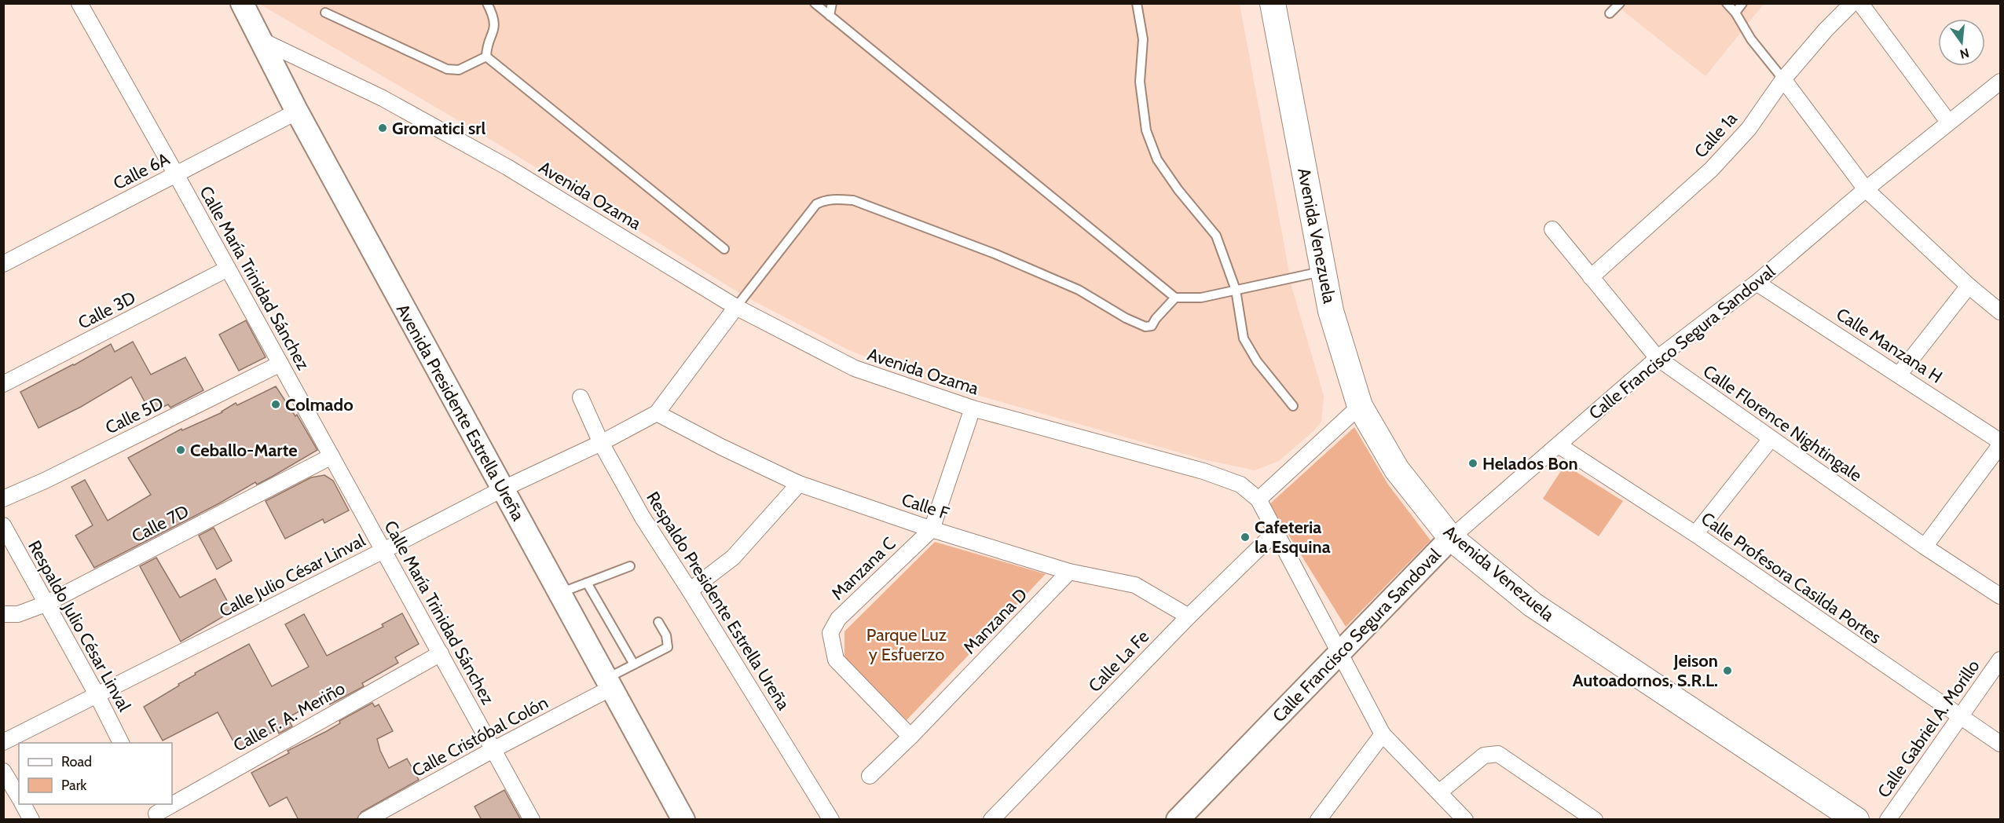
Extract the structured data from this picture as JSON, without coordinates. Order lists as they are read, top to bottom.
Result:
{
  "streets": {
    "main road": ["Avenida Venezuela", "Calle Francisco Segura Sandoval", "Avenida Presidente Estrella Ureña"],
    "street": [
      "Calle 1a",
      "Calle 6A",
      "Avenida Ozama",
      "Calle María Trinidad Sánchez",
      "Calle 3D",
      "Calle Manzana H",
      "Calle 5D",
      "Calle Florence Nightingale",
      "Calle F",
      "Calle 7D",
      "Manzana C",
      "Calle Julio César Linval",
      "Calle Profesora Casilda Portes",
      "Respaldo Presidente Estrella Ureña",
      "Manzana D",
      "Respaldo Julio César Linval",
      "Calle La Fe",
      "Calle F. A. Meriño",
      "Calle Gabriel A. Morillo",
      "Calle Cristóbal Colón"
    ]
  },
  "crossings": [
    ["Calle 1a", "Calle Florence Nightingale"],
    ["Calle 6A", "Calle María Trinidad Sánchez"],
    ["Calle 6A", "Avenida Presidente Estrella Ureña"],
    ["Avenida Ozama", "Calle Francisco Segura Sandoval"],
    ["Avenida Ozama", "Avenida Presidente Estrella Ureña"],
    ["Avenida Ozama", "Manzana C"],
    ["Avenida Ozama", "Calle Julio César Linval"],
    ["Avenida Ozama", "Calle La Fe"],
    ["Avenida Venezuela", "Calle Francisco Segura Sandoval"],
    ["Calle María Trinidad Sánchez", "Calle 3D"],
    ["Calle María Trinidad Sánchez", "Calle 5D"],
    ["Calle María Trinidad Sánchez", "Calle 7D"],
    ["Calle María Trinidad Sánchez", "Calle Julio César Linval"],
    ["Calle María Trinidad Sánchez", "Calle F. A. Meriño"],
    ["Calle María Trinidad Sánchez", "Calle Cristóbal Colón"],
    ["Calle Francisco Segura Sandoval", "Calle Manzana H"],
    ["Calle Francisco Segura Sandoval", "Calle Florence Nightingale"],
    ["Calle Francisco Segura Sandoval", "Calle Profesora Casilda Portes"],
    ["Avenida Presidente Estrella Ureña", "Calle Julio César Linval"],
    ["Avenida Presidente Estrella Ureña", "Calle Cristóbal Colón"],
    ["Calle F", "Manzana C"],
    ["Calle F", "Calle Julio César Linval"],
    ["Calle F", "Manzana D"],
    ["Calle F", "Calle La Fe"],
    ["Calle 7D", "Respaldo Julio César Linval"],
    ["Manzana C", "Manzana D"],
    ["Calle Julio César Linval", "Respaldo Presidente Estrella Ureña"],
    ["Calle Julio César Linval", "Respaldo Julio César Linval"],
    ["Calle Profesora Casilda Portes", "Calle Gabriel A. Morillo"]
  ],
  "parks": ["Parque Luz y Esfuerzo"],
  "places": [
    "Gromatici srl",
    "Colmado",
    "Ceballo-Marte",
    "Helados Bon",
    "Cafeteria la Esquina",
    "Jeison Autoadornos, S.R.L."
  ],
  "legend": ["Road", "Park"],
  "north": "bottom"
}
